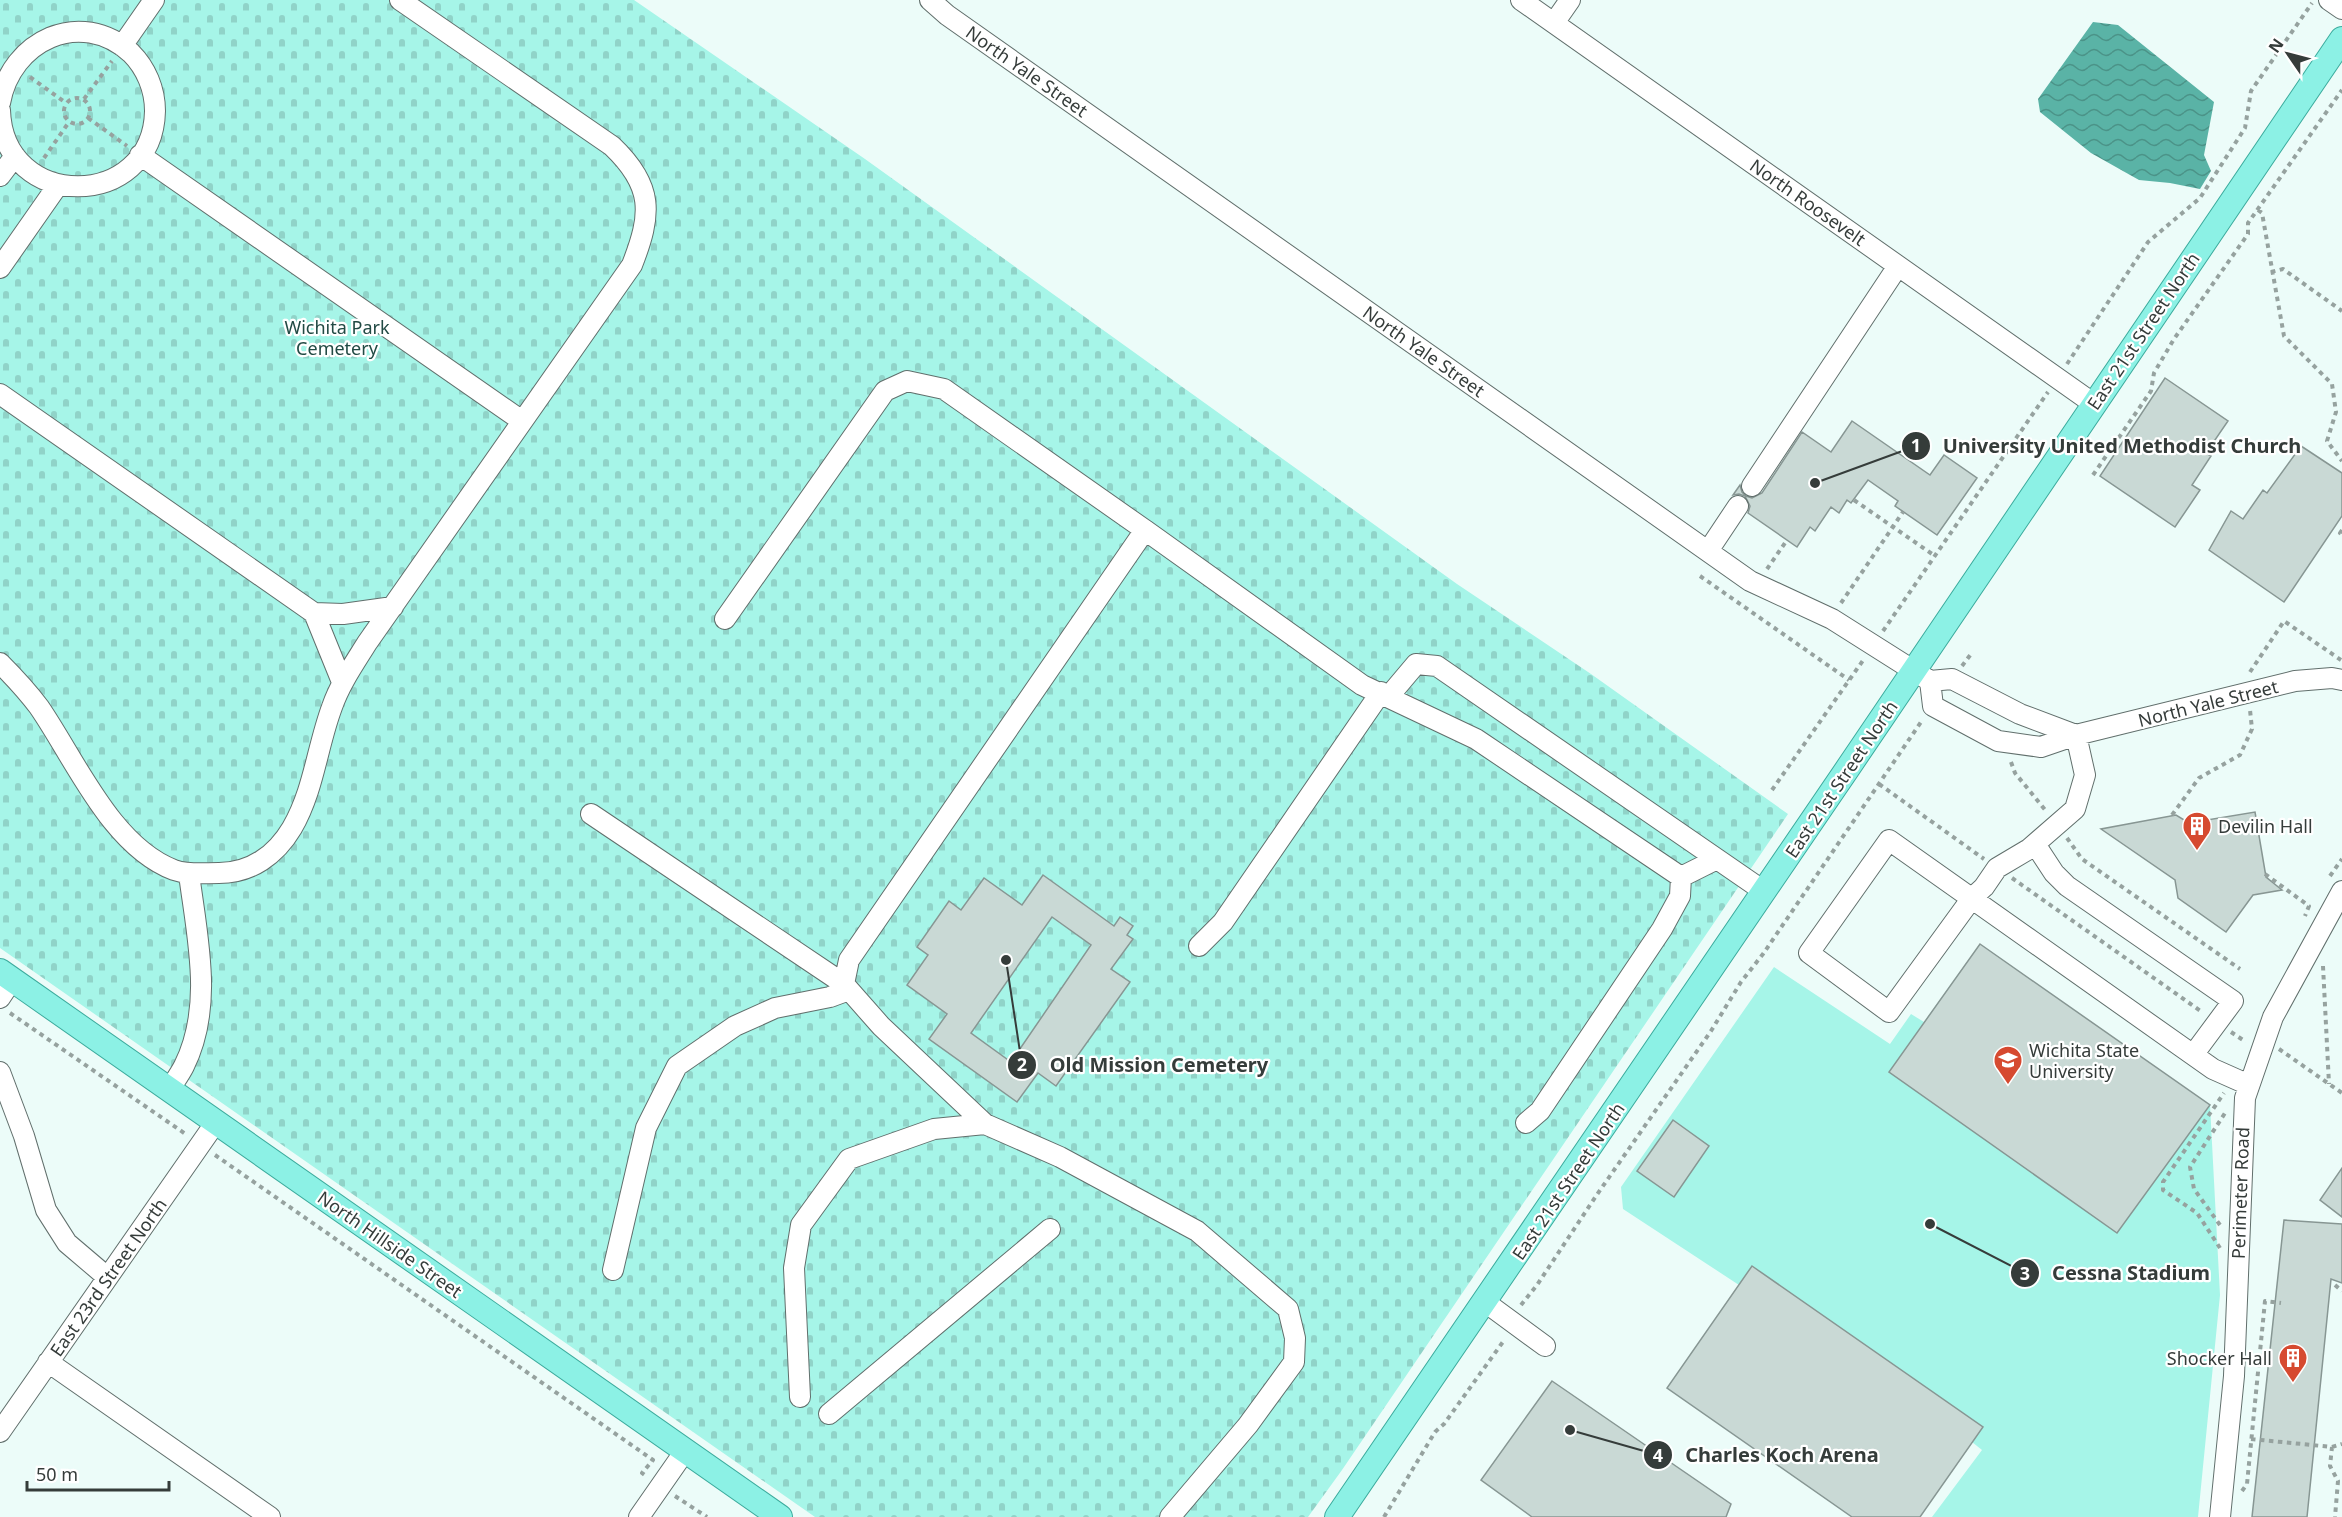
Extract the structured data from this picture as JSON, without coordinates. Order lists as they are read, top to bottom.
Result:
{
  "streets": {
    "main road": ["East 21st Street North", "North Hillside Street"],
    "street": [
      "North Yale Street",
      "North Roosevelt",
      "Perimeter Road",
      "East 23rd Street North"
    ]
  },
  "crossings": [
    ["North Yale Street", "East 21st Street North"],
    ["North Roosevelt", "East 21st Street North"],
    ["North Hillside Street", "East 23rd Street North"]
  ],
  "parks": ["Wichita Park Cemetery"],
  "places": {
    "other": [
      "University United Methodist Church",
      "Old Mission Cemetery",
      "Cessna Stadium",
      "Charles Koch Arena"
    ],
    "building": ["Devilin Hall", "Shocker Hall"],
    "school or university": ["Wichita State University"]
  },
  "scale_bar": "50 m",
  "north": "top left"
}
